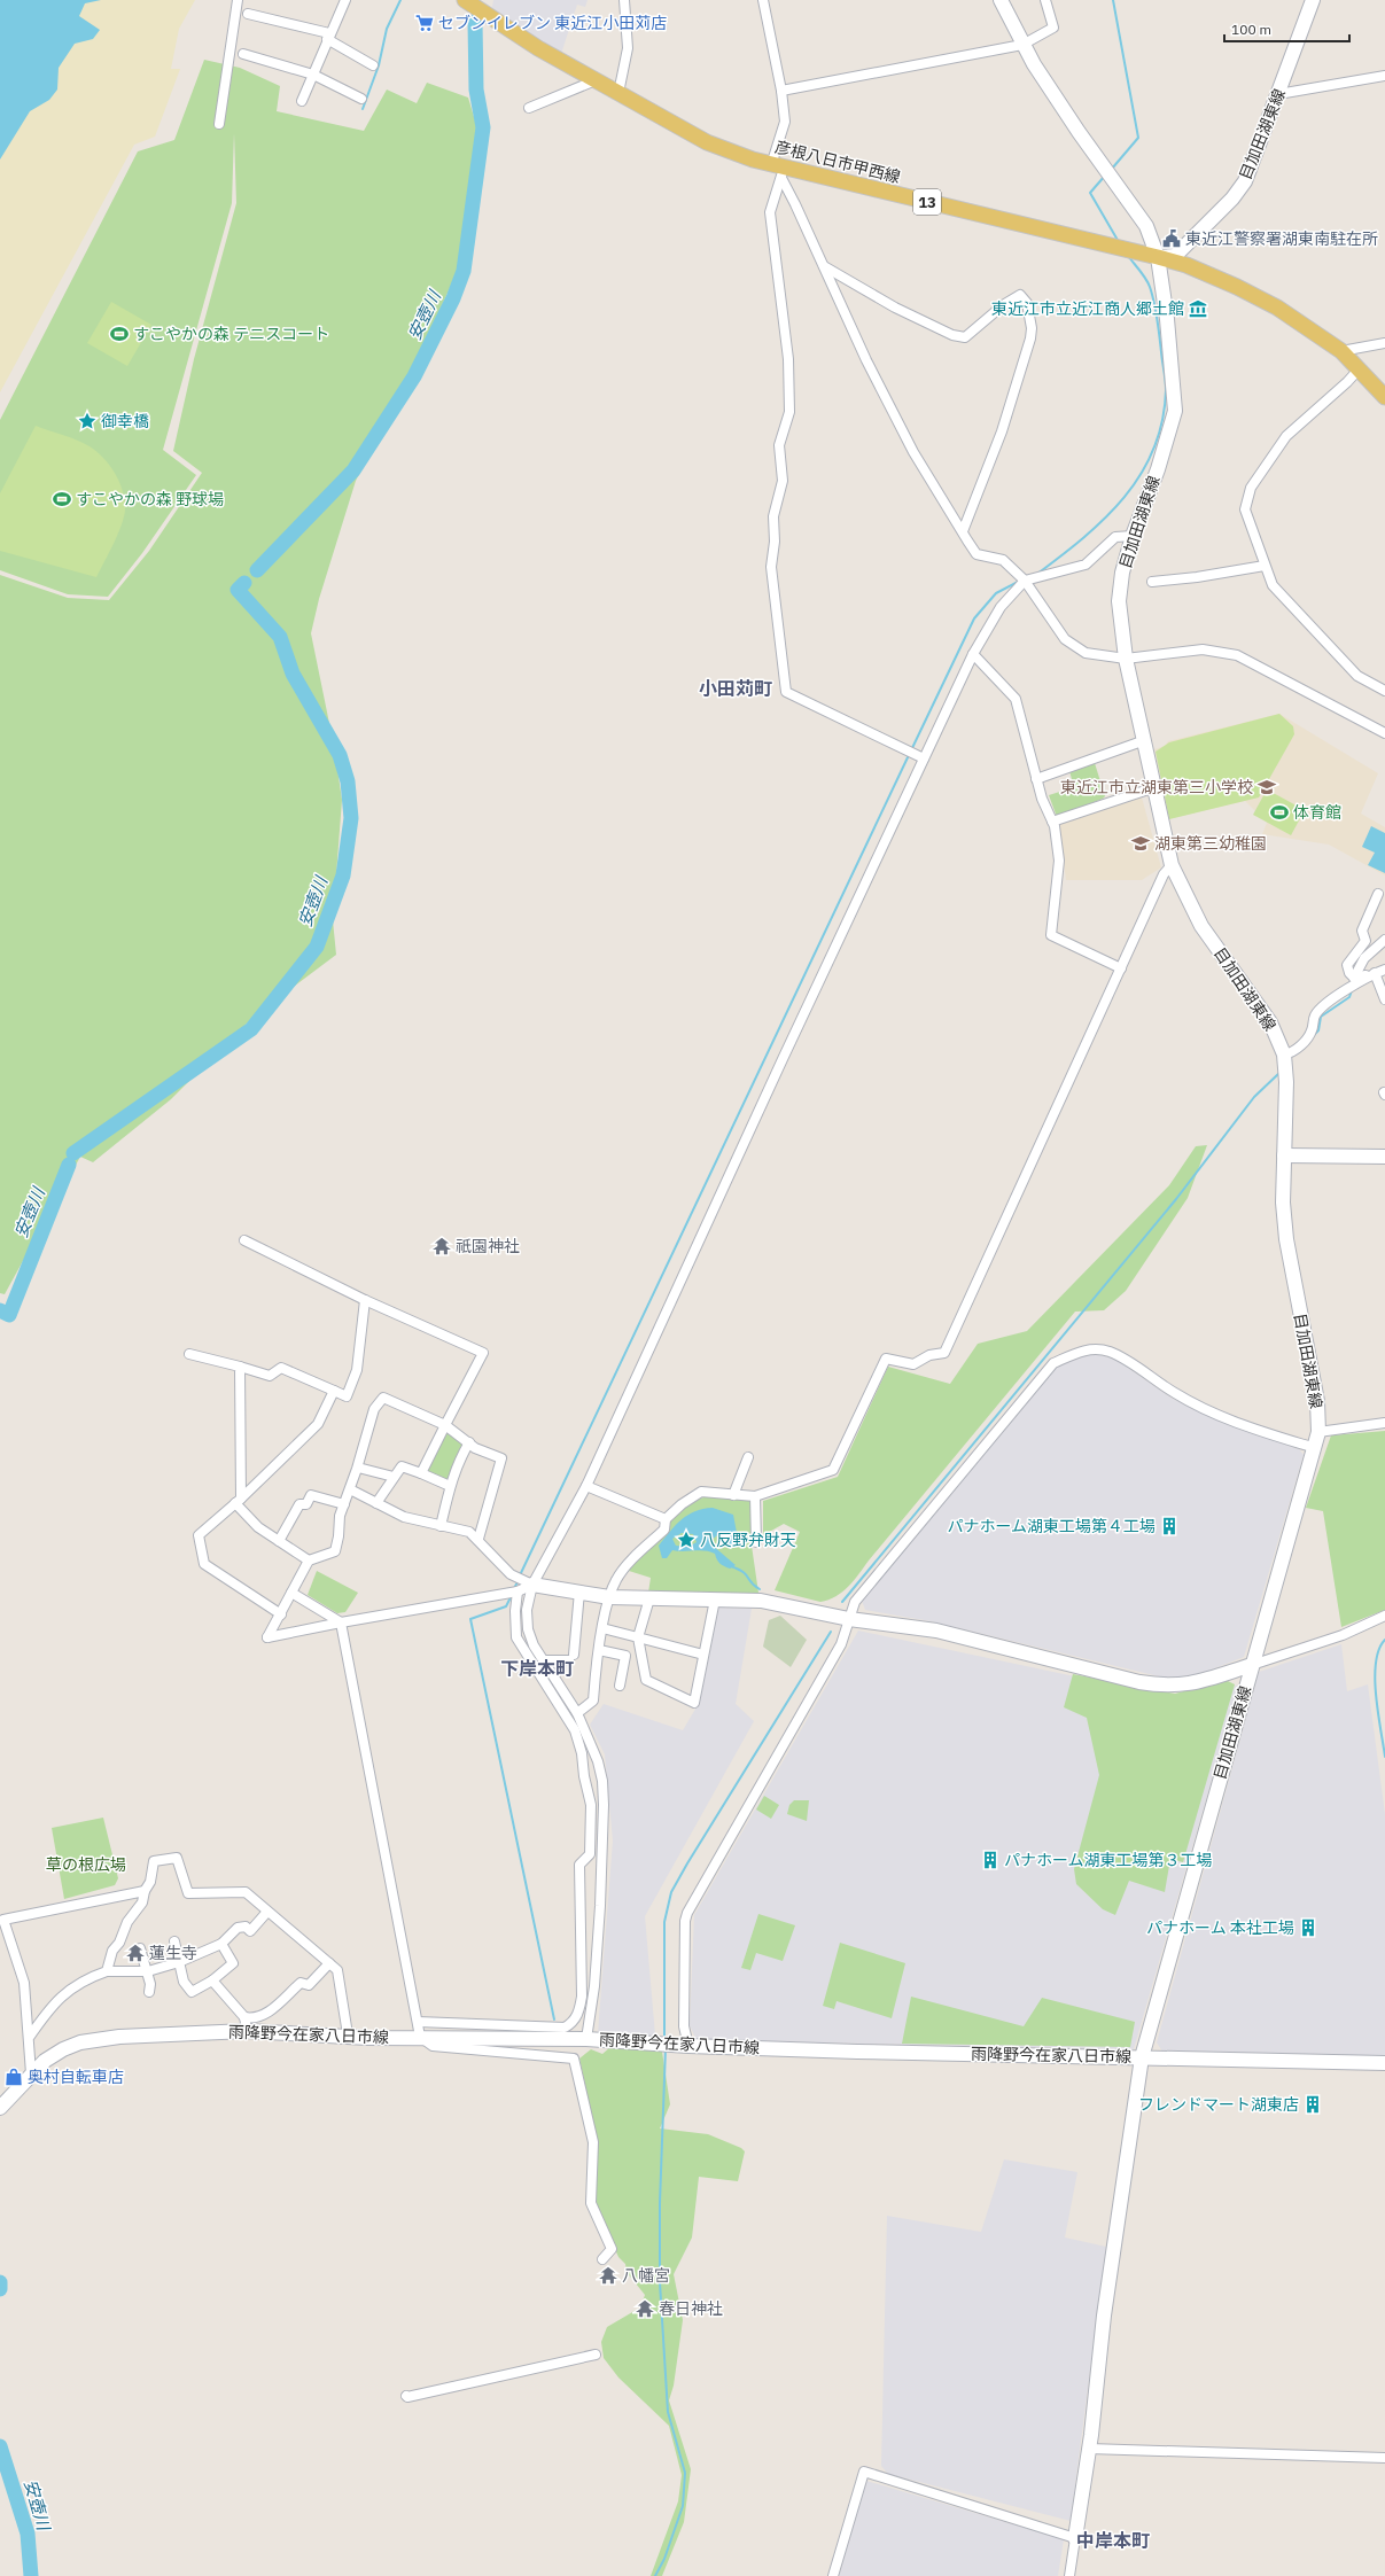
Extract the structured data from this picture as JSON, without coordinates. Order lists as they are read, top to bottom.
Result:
{
  "streets": {
    "main road": [
      "目加田湖東線",
      "彦根八日市甲西線",
      "13",
      "雨降野今在家八日市線"
    ]
  },
  "crossings": [
    ["目加田湖東線", "彦根八日市甲西線"],
    ["目加田湖東線", "雨降野今在家八日市線"]
  ],
  "districts": ["小田苅町", "下岸本町", "中岸本町"],
  "water": ["安壺川"],
  "parks": ["草の根広場"],
  "places": {
    "supermarket": ["セブンイレブン 東近江小田苅店"],
    "public building": ["東近江警察署湖東南駐在所"],
    "museum": ["東近江市立近江商人郷土館"],
    "sports": ["すこやかの森 テニスコート", "すこやかの森 野球場", "体育館"],
    "place": ["御幸橋", "八反野弁財天"],
    "school or university": ["東近江市立湖東第三小学校", "湖東第三幼稚園"],
    "temple": [
      "祇園神社",
      "蓮生寺",
      "八幡宮",
      "春日神社"
    ],
    "building": [
      "パナホーム湖東工場第４工場",
      "パナホーム湖東工場第３工場",
      "パナホーム 本社工場",
      "フレンドマート湖東店"
    ],
    "shop": ["奥村自転車店"]
  },
  "scale_bar": "100 m"
}
